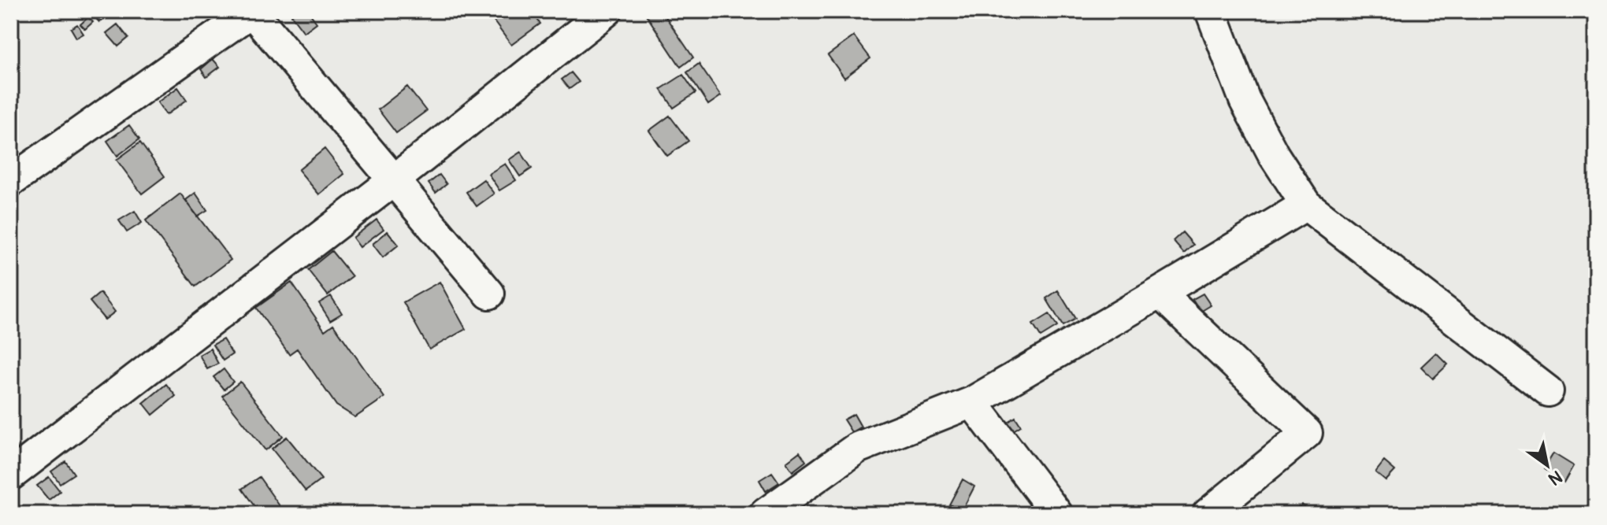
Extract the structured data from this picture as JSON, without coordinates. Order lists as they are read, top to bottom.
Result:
{
  "north": "bottom right"
}
